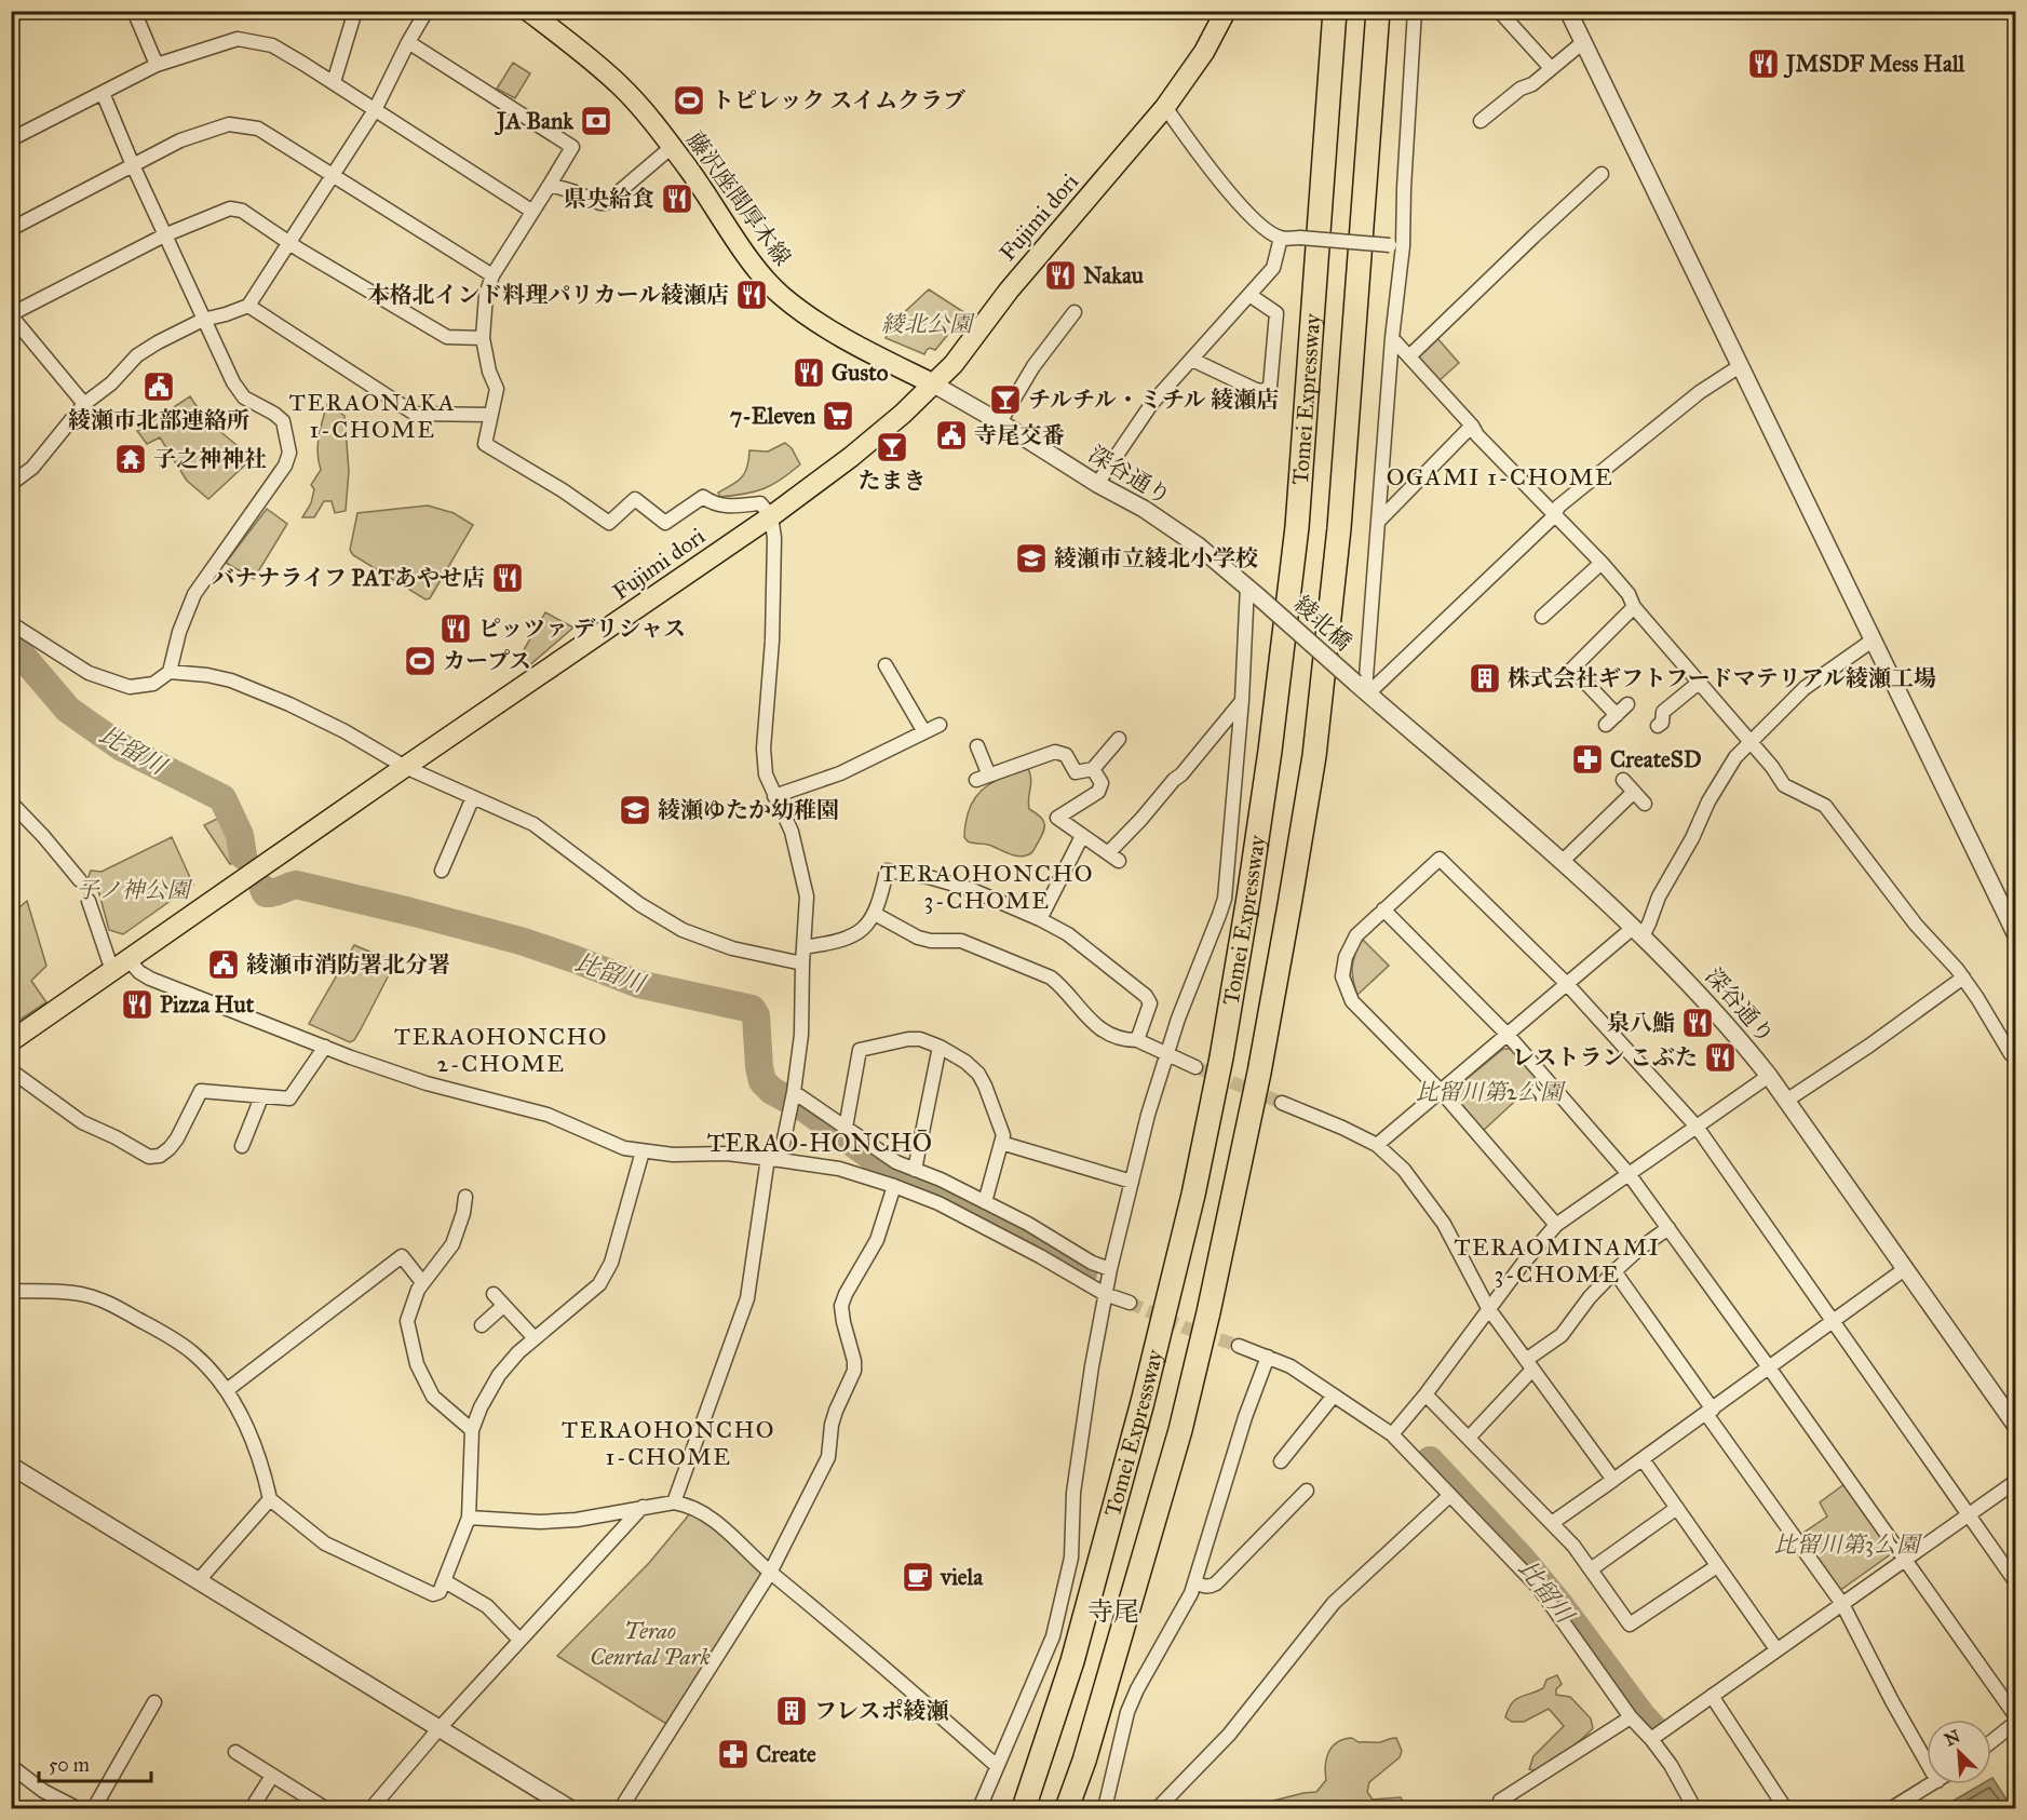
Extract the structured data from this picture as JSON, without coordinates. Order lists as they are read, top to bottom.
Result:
{
  "streets": {
    "highway": ["Tomei Expressway"],
    "main road": ["藤沢座間厚木線", "Fujimi dori"],
    "street": ["深谷通り", "綾北橋"]
  },
  "crossings": [
    ["藤沢座間厚木線", "Fujimi dori"],
    ["藤沢座間厚木線", "深谷通り"],
    ["Fujimi dori", "深谷通り"],
    ["深谷通り", "綾北橋"]
  ],
  "districts": [
    "TERAONAKA 1-CHOME",
    "OGAMI 1-CHOME",
    "TERAOHONCHO 3-CHOME",
    "TERAOHONCHO 2-CHOME",
    "TERAO-HONCHŌ",
    "TERAOMINAMI 3-CHOME",
    "TERAOHONCHO 1-CHOME",
    "寺尾"
  ],
  "water": ["比留川"],
  "parks": [
    "綾北公園",
    "子ノ神公園",
    "比留川第2公園",
    "比留川第3公園",
    "Terao Cenrtal Park"
  ],
  "places": {
    "restaurant": [
      "JMSDF Mess Hall",
      "県央給食",
      "Nakau",
      "本格北インド料理パリカール綾瀬店",
      "Gusto",
      "バナナライフ PATあやせ店",
      "ピッツァ デリシャス",
      "Pizza Hut",
      "泉八鮨",
      "レストラン こぶた"
    ],
    "sports": ["トピレック スイムクラブ", "カープス"],
    "bank": ["JA Bank"],
    "public building": ["綾瀬市北部連絡所", "寺尾交番", "綾瀬市消防署北分署"],
    "bar": ["チルチル・ミチル 綾瀬店", "たまき"],
    "supermarket": ["7-Eleven"],
    "temple": ["子之神神社"],
    "school or university": ["綾瀬市立綾北小学校", "綾瀬ゆたか幼稚園"],
    "building": ["株式会社ギフトフードマテリアル綾瀬工場", "フレスポ綾瀬"],
    "pharmacy": ["CreateSD", "Create"],
    "cafe": ["viela"]
  },
  "scale_bar": "50 m",
  "north": "top left"
}
